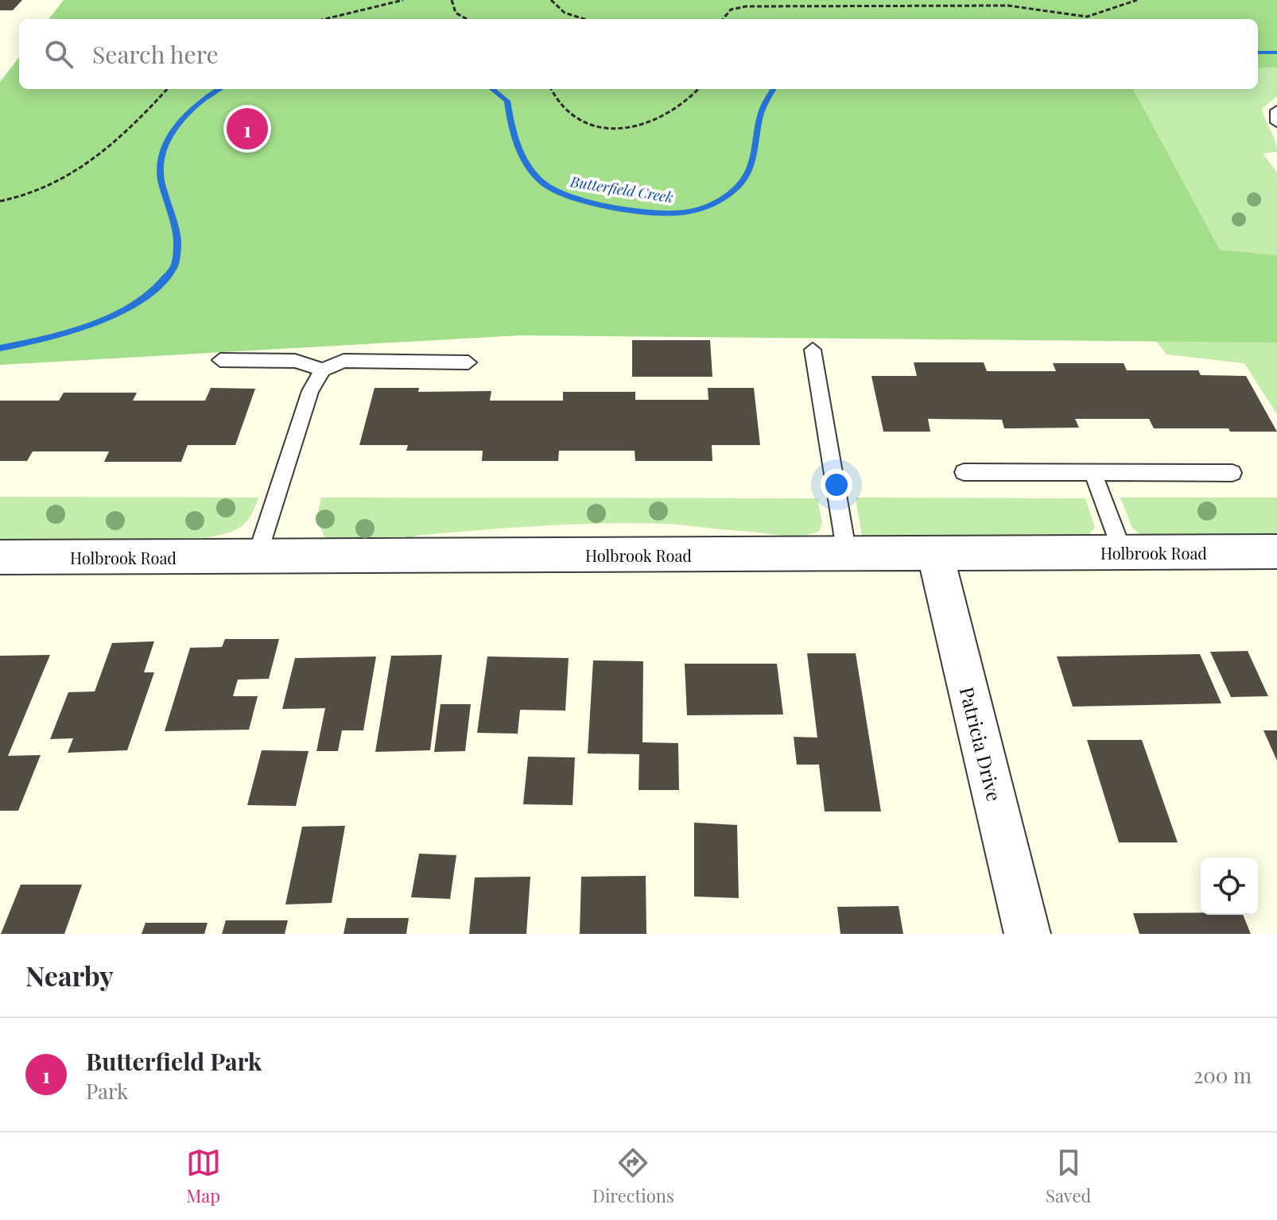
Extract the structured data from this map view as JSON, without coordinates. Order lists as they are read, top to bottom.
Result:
{
  "streets": {
    "street": ["Holbrook Road", "Patricia Drive"]
  },
  "crossings": [
    ["Holbrook Road", "Patricia Drive"]
  ],
  "water": ["Butterfield Creek"],
  "page": {
    "search": "Search here",
    "pins": "1",
    "heading": "Nearby",
    "list": [
      {
        "mark": "1",
        "name": "Butterfield Park",
        "note": "Park",
        "value": "200 m"
      }
    ],
    "nav": ["Map", "Directions", "Saved"]
  }
}
